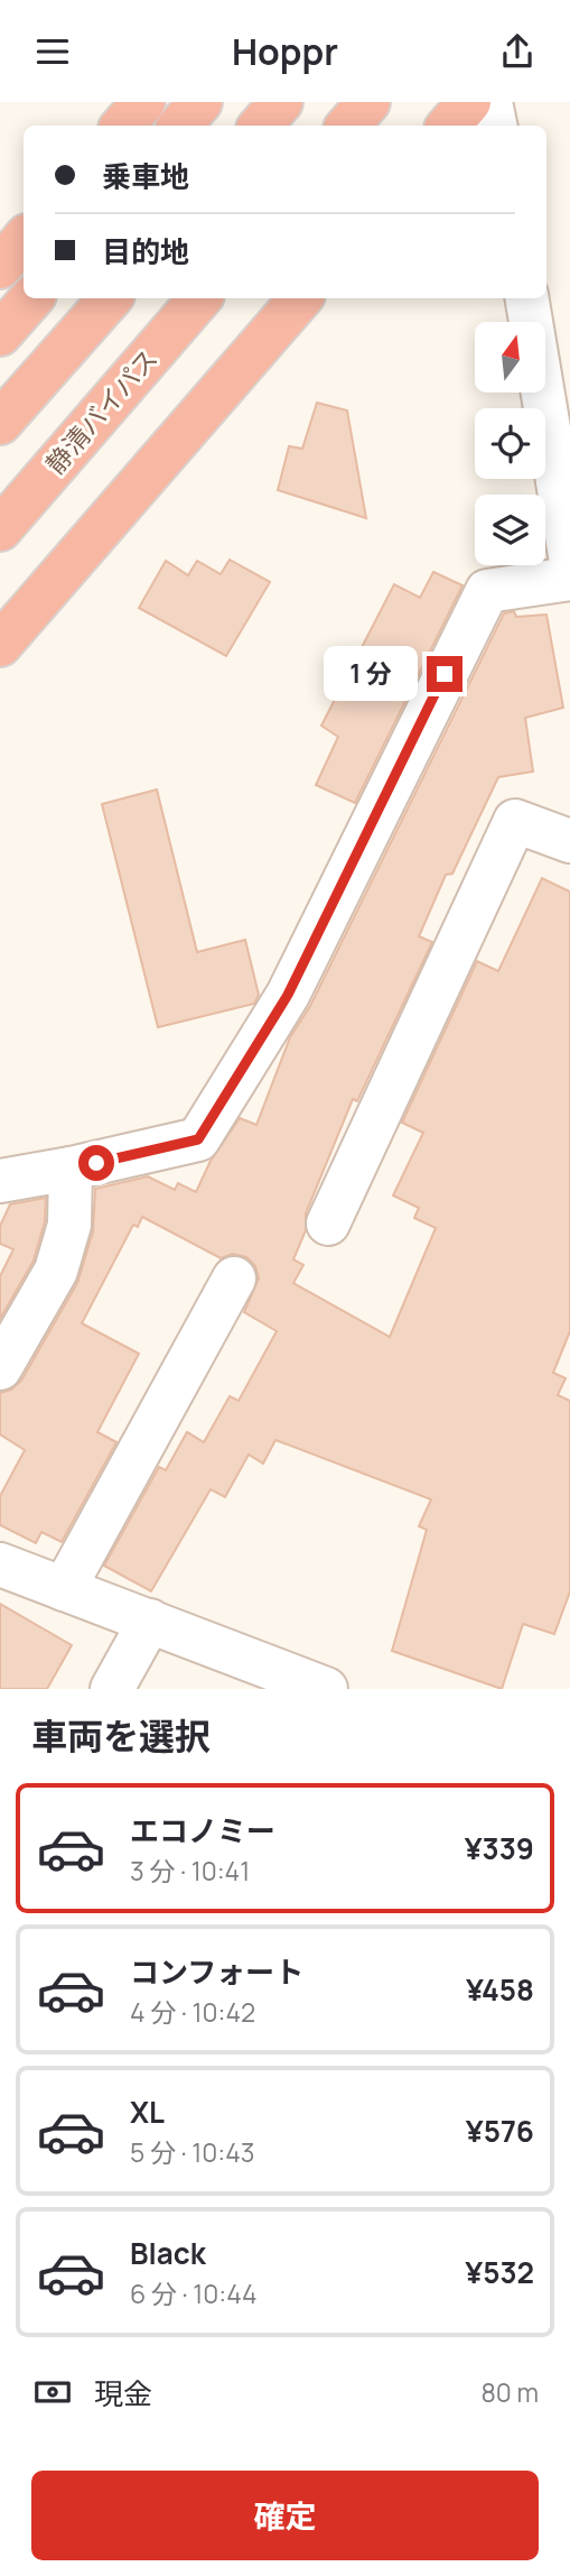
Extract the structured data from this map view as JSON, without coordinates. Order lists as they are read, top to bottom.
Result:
{
  "streets": {
    "highway": ["静清バイパス"]
  },
  "north": "top",
  "page": {
    "header": "Hoppr",
    "banner": ["乗車地", "目的地"],
    "bubble": "1 分",
    "heading": "車両を選択",
    "list": [
      {
        "name": "エコノミー",
        "note": "3 分 · 10:41",
        "value": "¥339"
      },
      {
        "name": "コンフォート",
        "note": "4 分 · 10:42",
        "value": "¥458"
      },
      {
        "name": "XL",
        "note": "5 分 · 10:43",
        "value": "¥576"
      },
      {
        "name": "Black",
        "note": "6 分 · 10:44",
        "value": "¥532"
      }
    ],
    "pay": ["現金", "80 m"],
    "buttons": "確定"
  }
}
